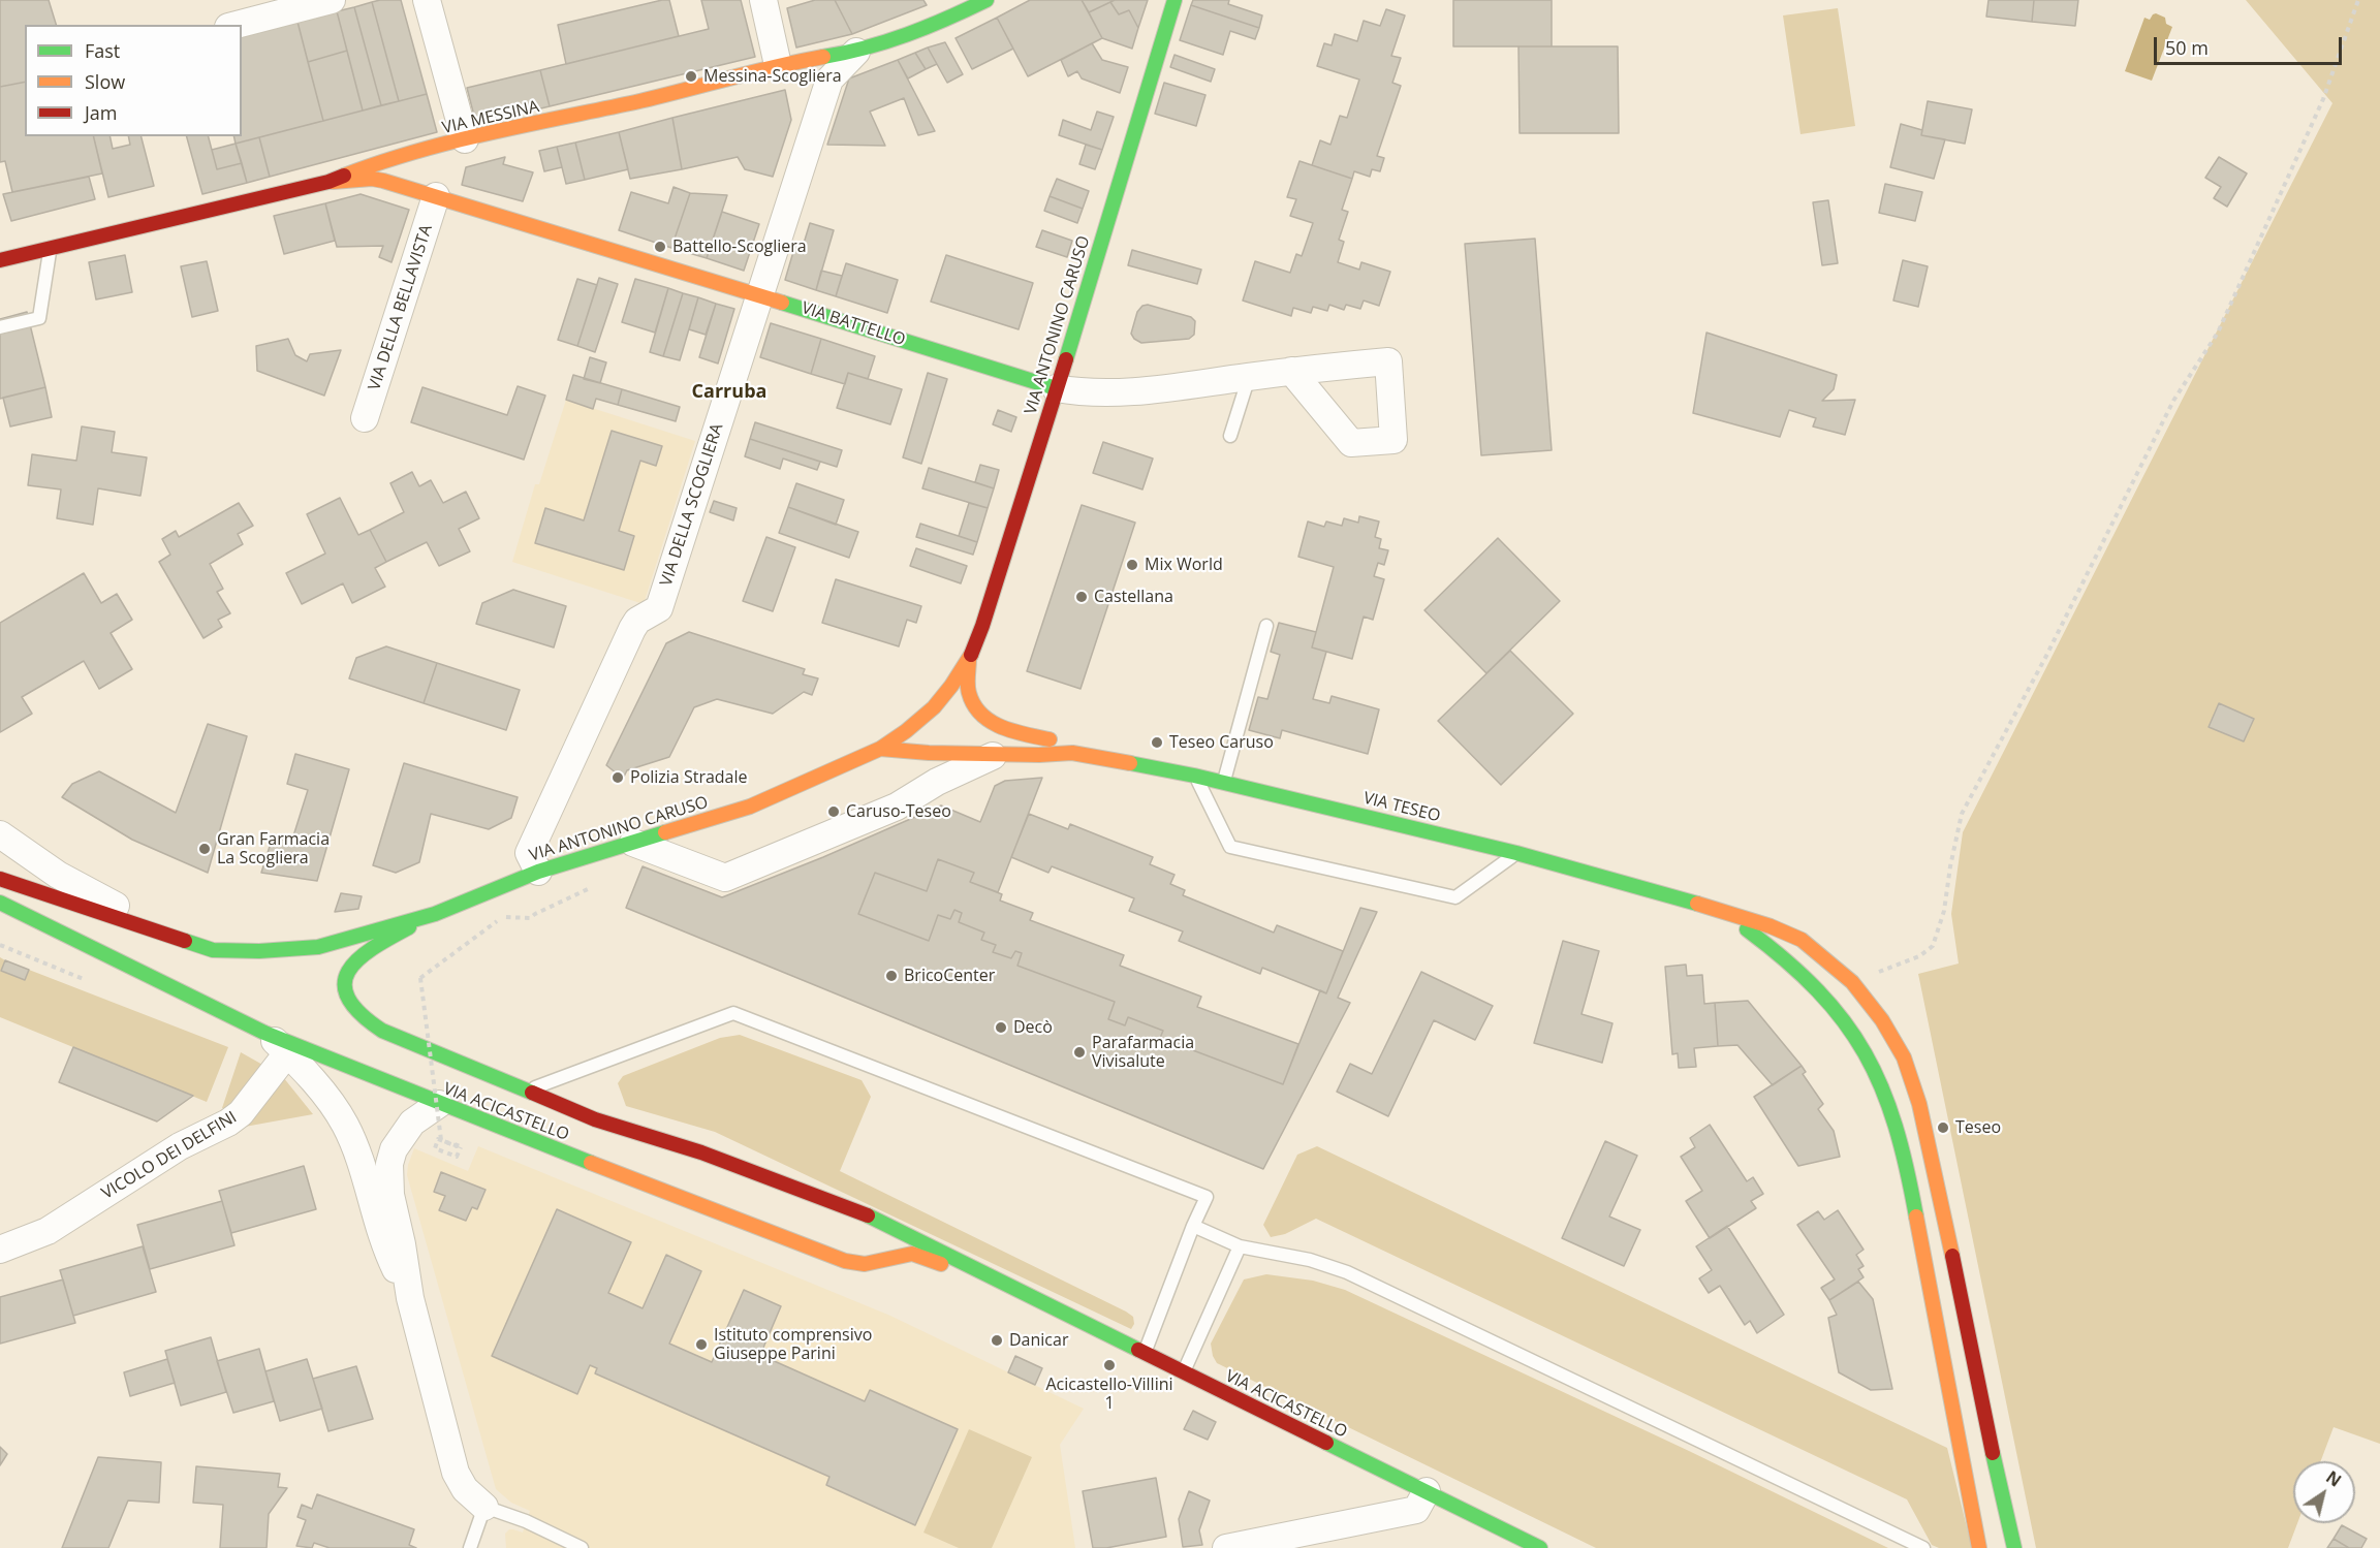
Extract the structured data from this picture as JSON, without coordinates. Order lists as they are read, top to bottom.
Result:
{
  "streets": {
    "main road": [
      "VIA MESSINA",
      "VIA BATTELLO",
      "VIA ANTONINO CARUSO",
      "VIA TESEO",
      "VIA ACICASTELLO"
    ],
    "street": ["VIA DELLA BELLAVISTA", "VIA DELLA SCOGLIERA", "VICOLO DEI DELFINI"]
  },
  "crossings": [
    ["VIA MESSINA", "VIA BATTELLO"],
    ["VIA MESSINA", "VIA DELLA SCOGLIERA"],
    ["VIA DELLA BELLAVISTA", "VIA BATTELLO"],
    ["VIA BATTELLO", "VIA ANTONINO CARUSO"],
    ["VIA BATTELLO", "VIA DELLA SCOGLIERA"],
    ["VIA ANTONINO CARUSO", "VIA DELLA SCOGLIERA"],
    ["VIA ANTONINO CARUSO", "VIA ACICASTELLO"]
  ],
  "districts": ["Carruba"],
  "places": [
    "Messina-Scogliera",
    "Battello-Scogliera",
    "Mix World",
    "Castellana",
    "Teseo Caruso",
    "Polizia Stradale",
    "Caruso-Teseo",
    "Gran Farmacia La Scogliera",
    "BricoCenter",
    "Decò",
    "Parafarmacia Vivisalute",
    "Teseo",
    "Danicar",
    "Istituto comprensivo Giuseppe Parini",
    "Acicastello-Villini 1"
  ],
  "legend": ["Fast", "Slow", "Jam"],
  "scale_bar": "50 m",
  "north": "top right"
}
